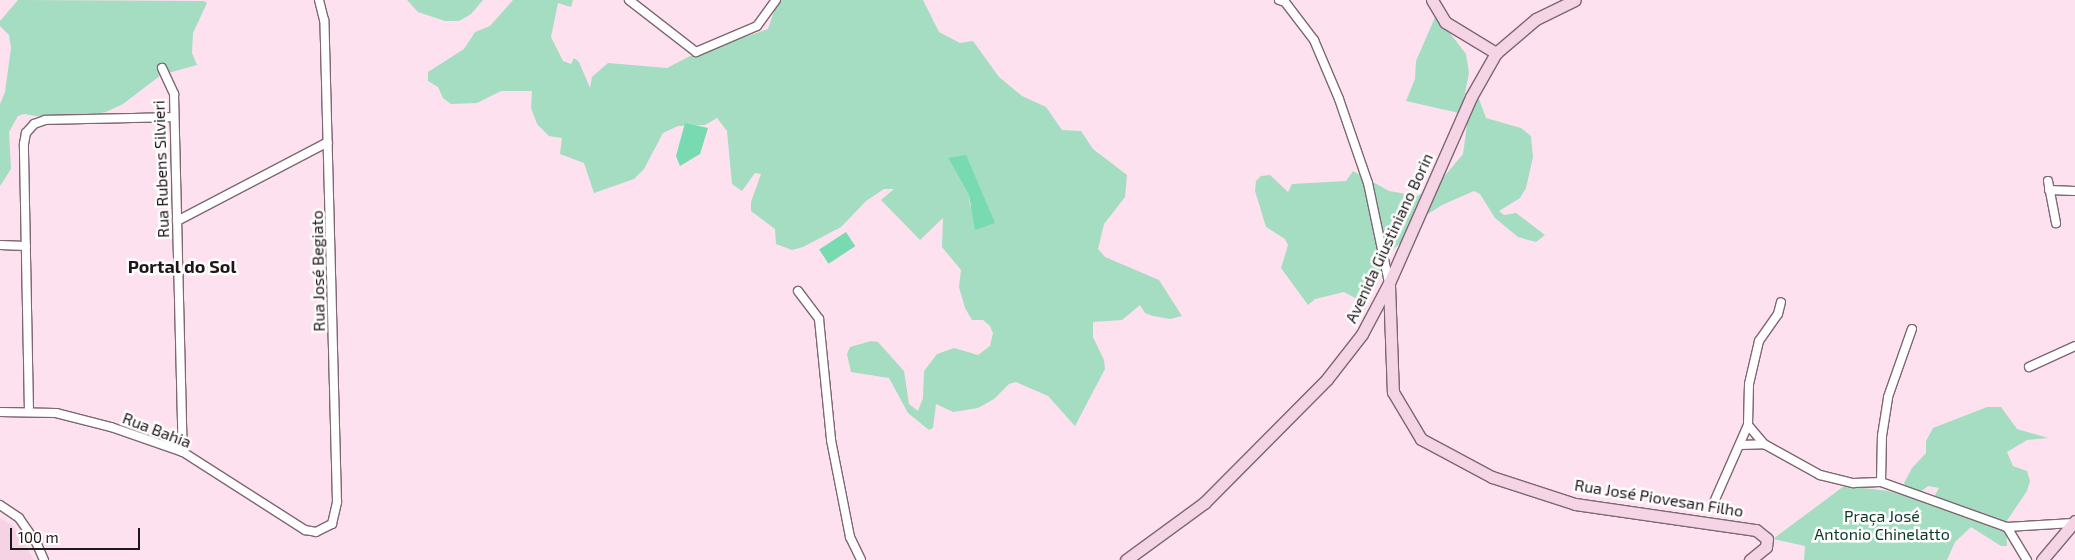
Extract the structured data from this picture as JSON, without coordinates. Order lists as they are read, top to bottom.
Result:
{
  "streets": {
    "main road": ["Avenida Giustiniano Borin", "Rua José Piovesan Filho"],
    "street": ["Rua Rubens Silvieri", "Rua José Begiato", "Rua Bahia"]
  },
  "crossings": [
    ["Rua Rubens Silvieri", "Rua Bahia"],
    ["Avenida Giustiniano Borin", "Rua José Piovesan Filho"],
    ["Rua José Begiato", "Rua Bahia"]
  ],
  "districts": ["Portal do Sol"],
  "parks": ["Praça José Antonio Chinelatto"],
  "scale_bar": "100 m"
}
